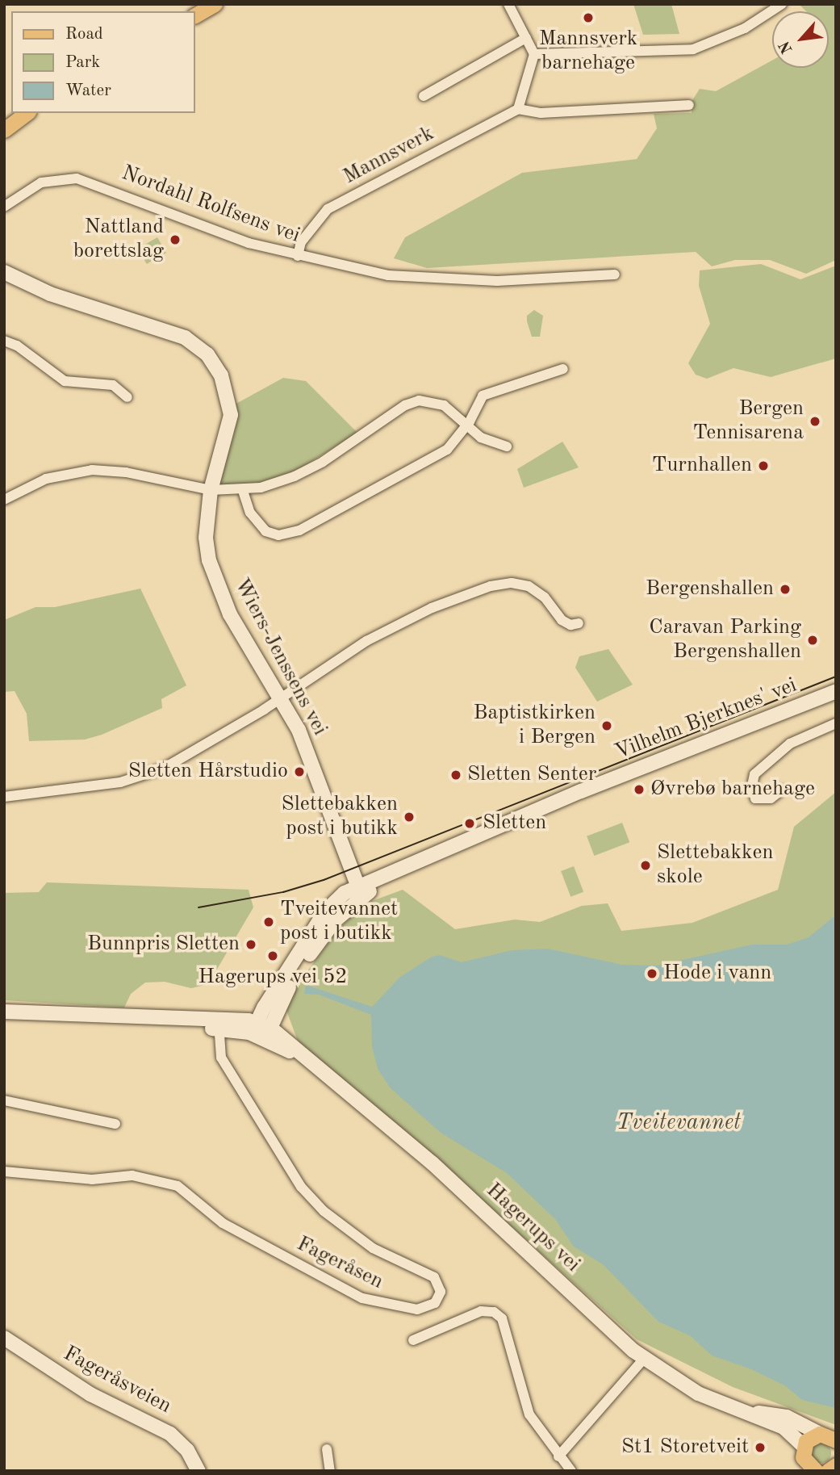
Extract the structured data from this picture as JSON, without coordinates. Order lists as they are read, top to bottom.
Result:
{
  "streets": {
    "main road": [
      "Wiers-Jenssens vei",
      "Vilhelm Bjerknes' vei",
      "Hagerups vei",
      "Fageråsveien"
    ],
    "street": ["Mannsverk", "Nordahl Rolfsens vei", "Fageråsen"]
  },
  "crossings": [
    ["Mannsverk", "Nordahl Rolfsens vei"],
    ["Wiers-Jenssens vei", "Vilhelm Bjerknes' vei"],
    ["Vilhelm Bjerknes' vei", "Hagerups vei"],
    ["Hagerups vei", "Fageråsen"]
  ],
  "water": ["Tveitevannet"],
  "places": [
    "Mannsverk barnehage",
    "Nattland borettslag",
    "Bergen Tennisarena",
    "Turnhallen",
    "Bergenshallen",
    "Caravan Parking Bergenshallen",
    "Baptistkirken i Bergen",
    "Sletten Hårstudio",
    "Sletten Senter",
    "Øvrebø barnehage",
    "Slettebakken post i butikk",
    "Sletten",
    "Slettebakken skole",
    "Tveitevannet post i butikk",
    "Bunnpris Sletten",
    "Hagerups vei 52",
    "Hode i vann",
    "St1 Storetveit"
  ],
  "legend": ["Road", "Park", "Water"],
  "north": "bottom left"
}
